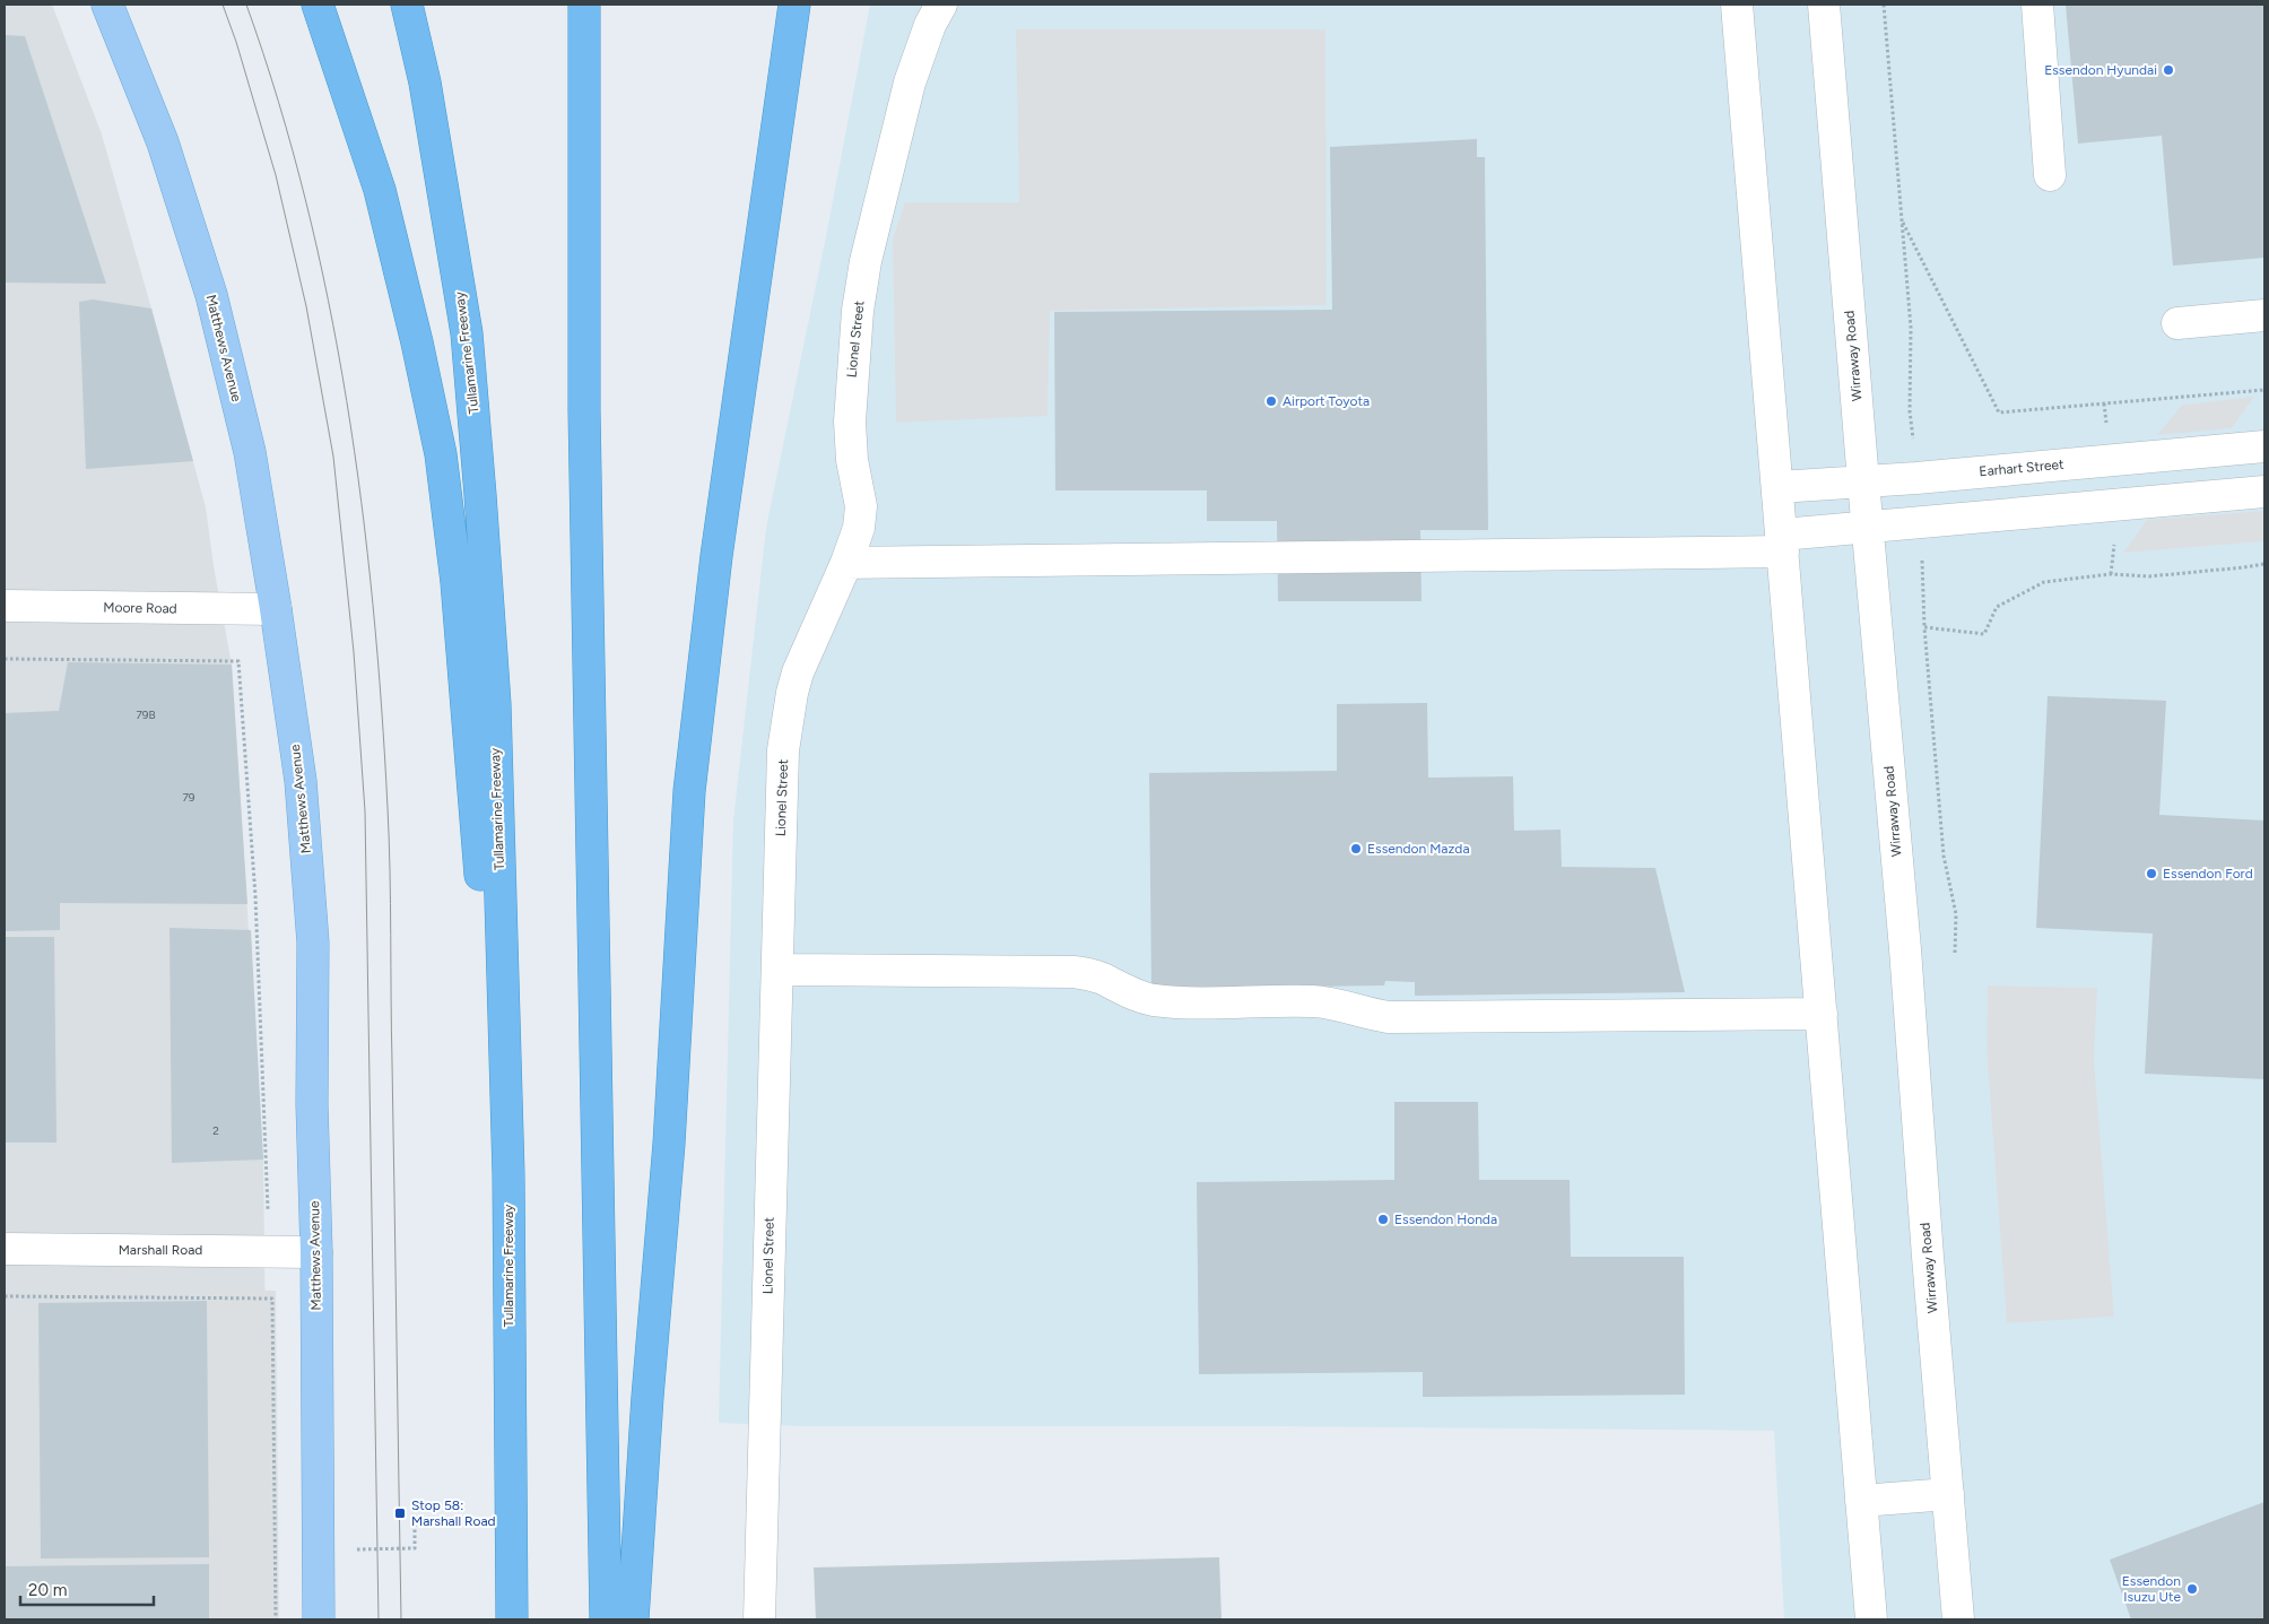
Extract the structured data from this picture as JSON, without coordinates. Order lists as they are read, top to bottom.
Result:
{
  "streets": {
    "highway": ["Tullamarine Freeway"],
    "main road": ["Matthews Avenue"],
    "street": [
      "Lionel Street",
      "Wirraway Road",
      "Earhart Street",
      "Moore Road",
      "Marshall Road"
    ]
  },
  "crossings": [
    ["Matthews Avenue", "Moore Road"],
    ["Matthews Avenue", "Marshall Road"],
    ["Wirraway Road", "Earhart Street"]
  ],
  "places": {
    "other": [
      "Essendon Hyundai",
      "Airport Toyota",
      "Essendon Mazda",
      "Essendon Ford",
      "Essendon Honda",
      "Essendon Isuzu Ute"
    ],
    "transit": ["Stop 58: Marshall Road"]
  },
  "house_numbers": ["79B", "79", "2"],
  "scale_bar": "20 m"
}
